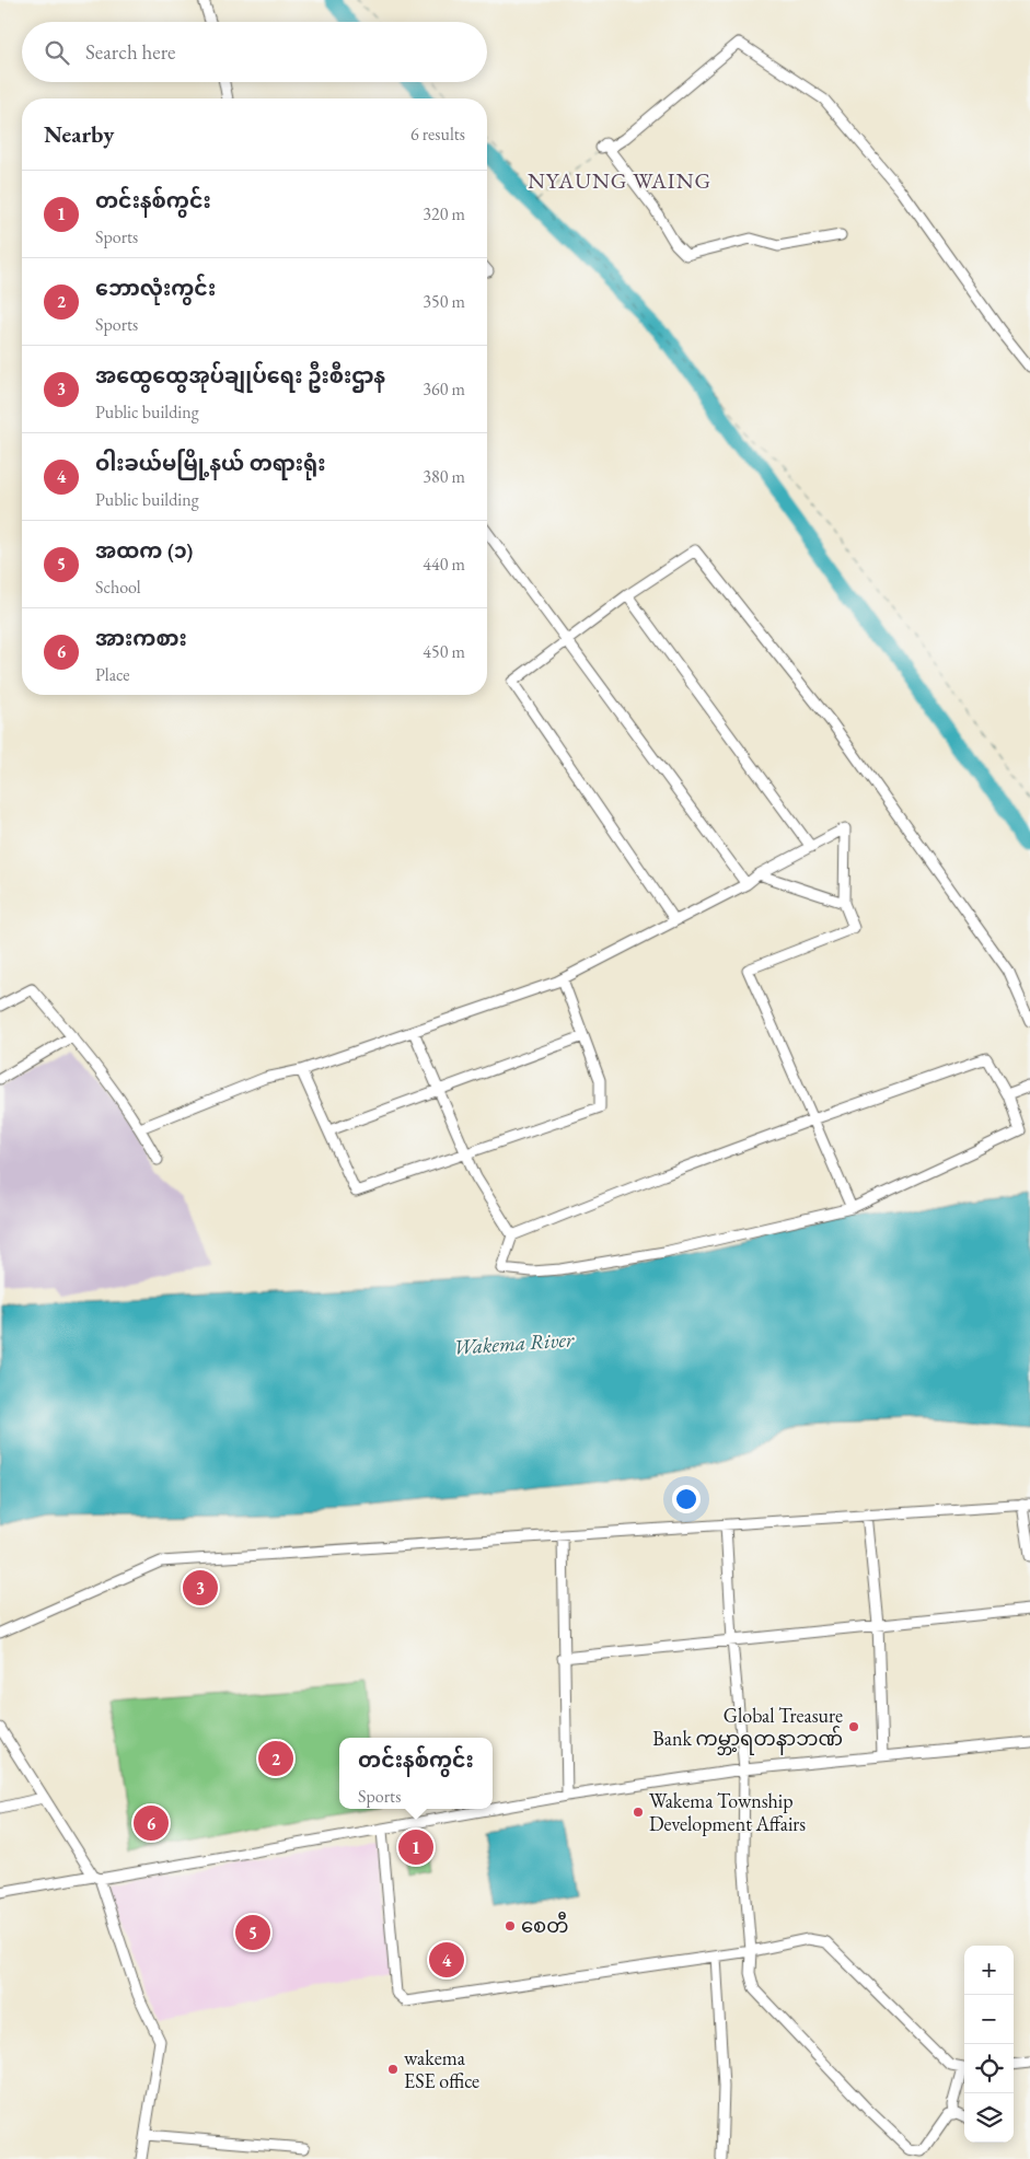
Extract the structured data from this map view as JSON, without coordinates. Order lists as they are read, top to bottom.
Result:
{
  "districts": ["NYAUNG WAING"],
  "water": ["Wakema River"],
  "places": [
    "Global Treasure Bank ကမ္ဘာ့ရတနာဘဏ်",
    "Wakema Township Development Affairs",
    "စေတီ",
    "wakema ESE office"
  ],
  "page": {
    "search": "Search here",
    "heading": ["Nearby", "6 results"],
    "list": [
      {
        "mark": "1",
        "name": "တင်းနစ်ကွင်း",
        "note": "Sports",
        "value": "320 m"
      },
      {
        "mark": "2",
        "name": "ဘောလုံးကွင်း",
        "note": "Sports",
        "value": "350 m"
      },
      {
        "mark": "3",
        "name": "အထွေထွေအုပ်ချုပ်ရေး ဦးစီးဌာန",
        "note": "Public building",
        "value": "360 m"
      },
      {
        "mark": "4",
        "name": "ဝါးခယ်မမြို့နယ် တရားရုံး",
        "note": "Public building",
        "value": "380 m"
      },
      {
        "mark": "5",
        "name": "အထက (၁)",
        "note": "School",
        "value": "440 m"
      },
      {
        "mark": "6",
        "name": "အားကစား",
        "note": "Place",
        "value": "450 m"
      }
    ],
    "pins": [
      "3",
      "2",
      "6",
      "1",
      "5",
      "4"
    ],
    "popup": ["တင်းနစ်ကွင်း", "Sports"],
    "map_buttons": ["+", "−"]
  }
}
